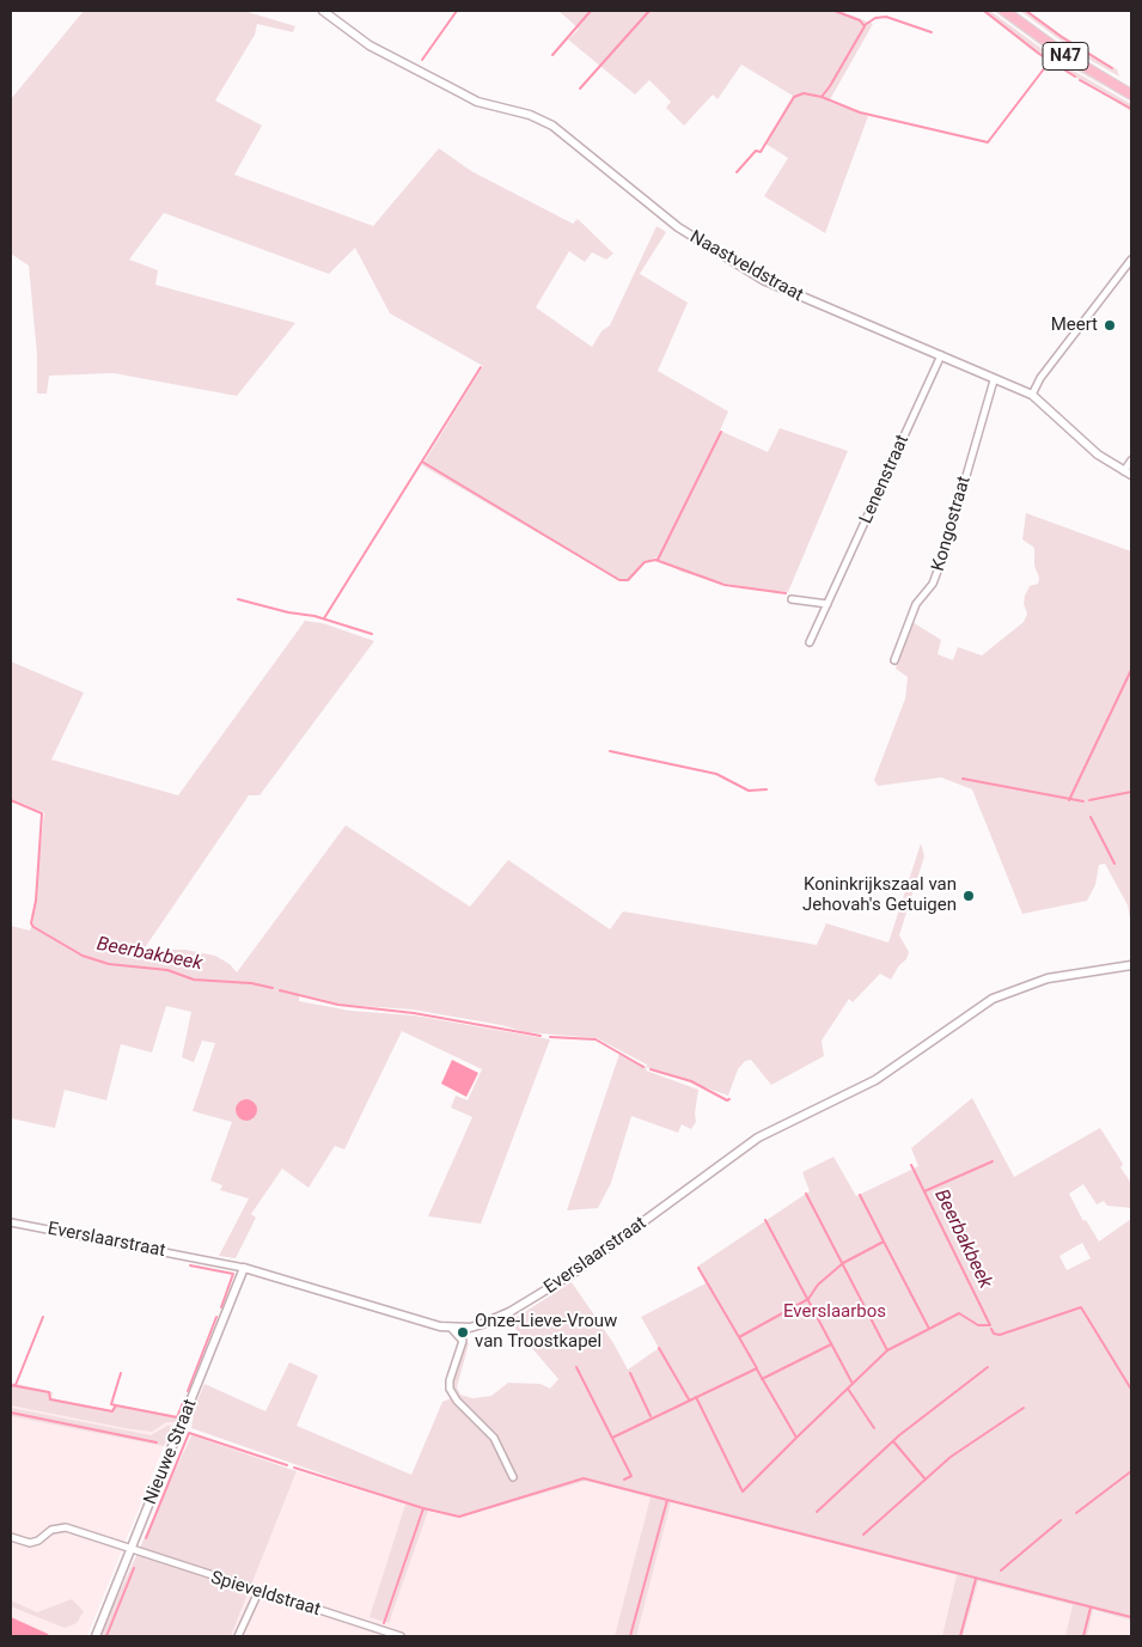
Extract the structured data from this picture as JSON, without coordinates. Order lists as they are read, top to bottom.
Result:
{
  "streets": {
    "main road": ["N47"],
    "street": [
      "Naastveldstraat",
      "Lenenstraat",
      "Kongostraat",
      "Everslaarstraat",
      "Nieuwe Straat",
      "Spieveldstraat"
    ]
  },
  "crossings": [
    ["Naastveldstraat", "Lenenstraat"],
    ["Naastveldstraat", "Kongostraat"],
    ["Everslaarstraat", "Nieuwe Straat"],
    ["Nieuwe Straat", "Spieveldstraat"]
  ],
  "water": ["Beerbakbeek"],
  "parks": ["Everslaarbos"],
  "places": ["Meert", "Koninkrijkszaal van Jehovah's Getuigen", "Onze-Lieve-Vrouw van Troostkapel"]
}
